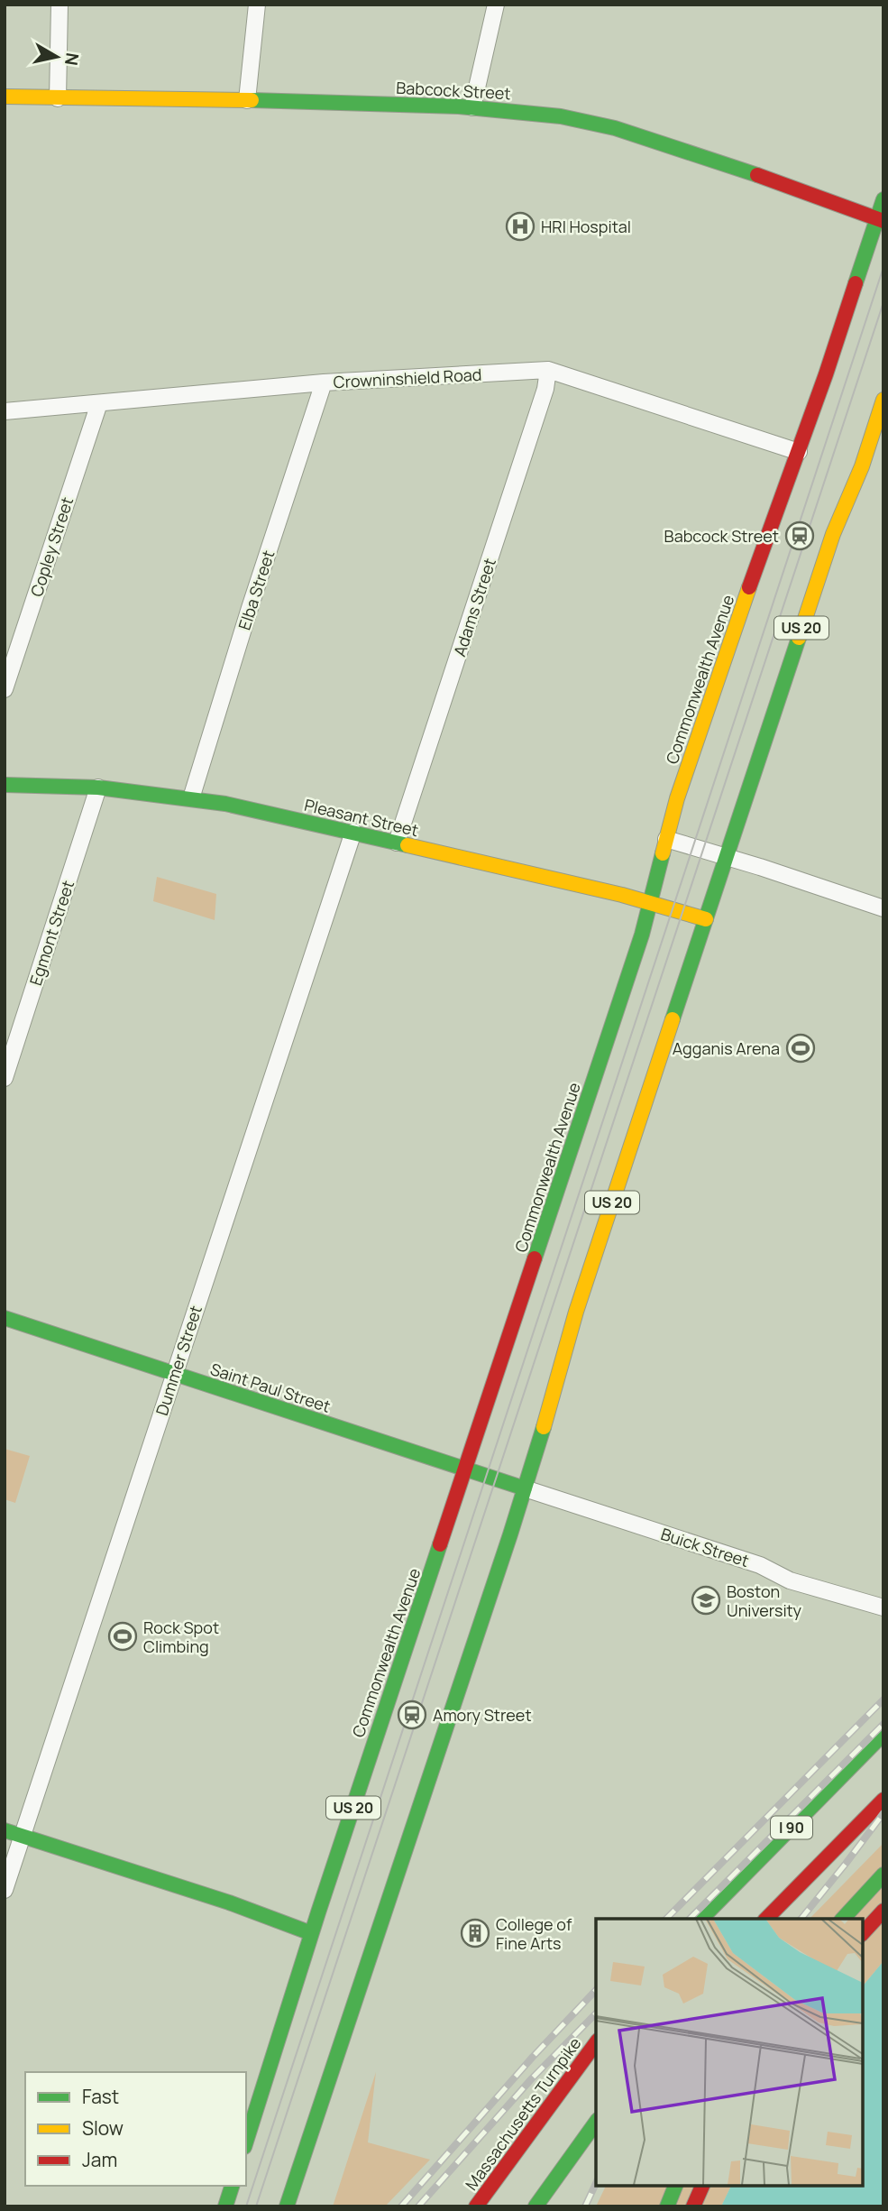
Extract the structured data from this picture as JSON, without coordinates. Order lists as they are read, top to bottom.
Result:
{
  "streets": {
    "main road": [
      "Babcock Street",
      "US 20",
      "Commonwealth Avenue",
      "Pleasant Street",
      "Saint Paul Street",
      "I 90",
      "Massachusetts Turnpike"
    ],
    "street": [
      "Crowninshield Road",
      "Copley Street",
      "Elba Street",
      "Adams Street",
      "Egmont Street",
      "Dummer Street",
      "Buick Street"
    ]
  },
  "crossings": [
    ["Babcock Street", "Commonwealth Avenue"],
    ["Crowninshield Road", "Copley Street"],
    ["Crowninshield Road", "Elba Street"],
    ["Crowninshield Road", "Adams Street"],
    ["Crowninshield Road", "Commonwealth Avenue"],
    ["Elba Street", "Pleasant Street"],
    ["Adams Street", "Pleasant Street"],
    ["US 20", "Pleasant Street"],
    ["US 20", "Saint Paul Street"],
    ["US 20", "Buick Street"],
    ["Commonwealth Avenue", "Pleasant Street"],
    ["Commonwealth Avenue", "Saint Paul Street"],
    ["Pleasant Street", "Egmont Street"],
    ["Pleasant Street", "Dummer Street"],
    ["Dummer Street", "Saint Paul Street"],
    ["Saint Paul Street", "Buick Street"]
  ],
  "places": {
    "hospital": ["HRI Hospital"],
    "station": ["Babcock Street", "Amory Street"],
    "sports": ["Agganis Arena", "Rock Spot Climbing"],
    "school or university": ["Boston University"],
    "building": ["College of Fine Arts"]
  },
  "legend": ["Fast", "Slow", "Jam"],
  "north": "right"
}
